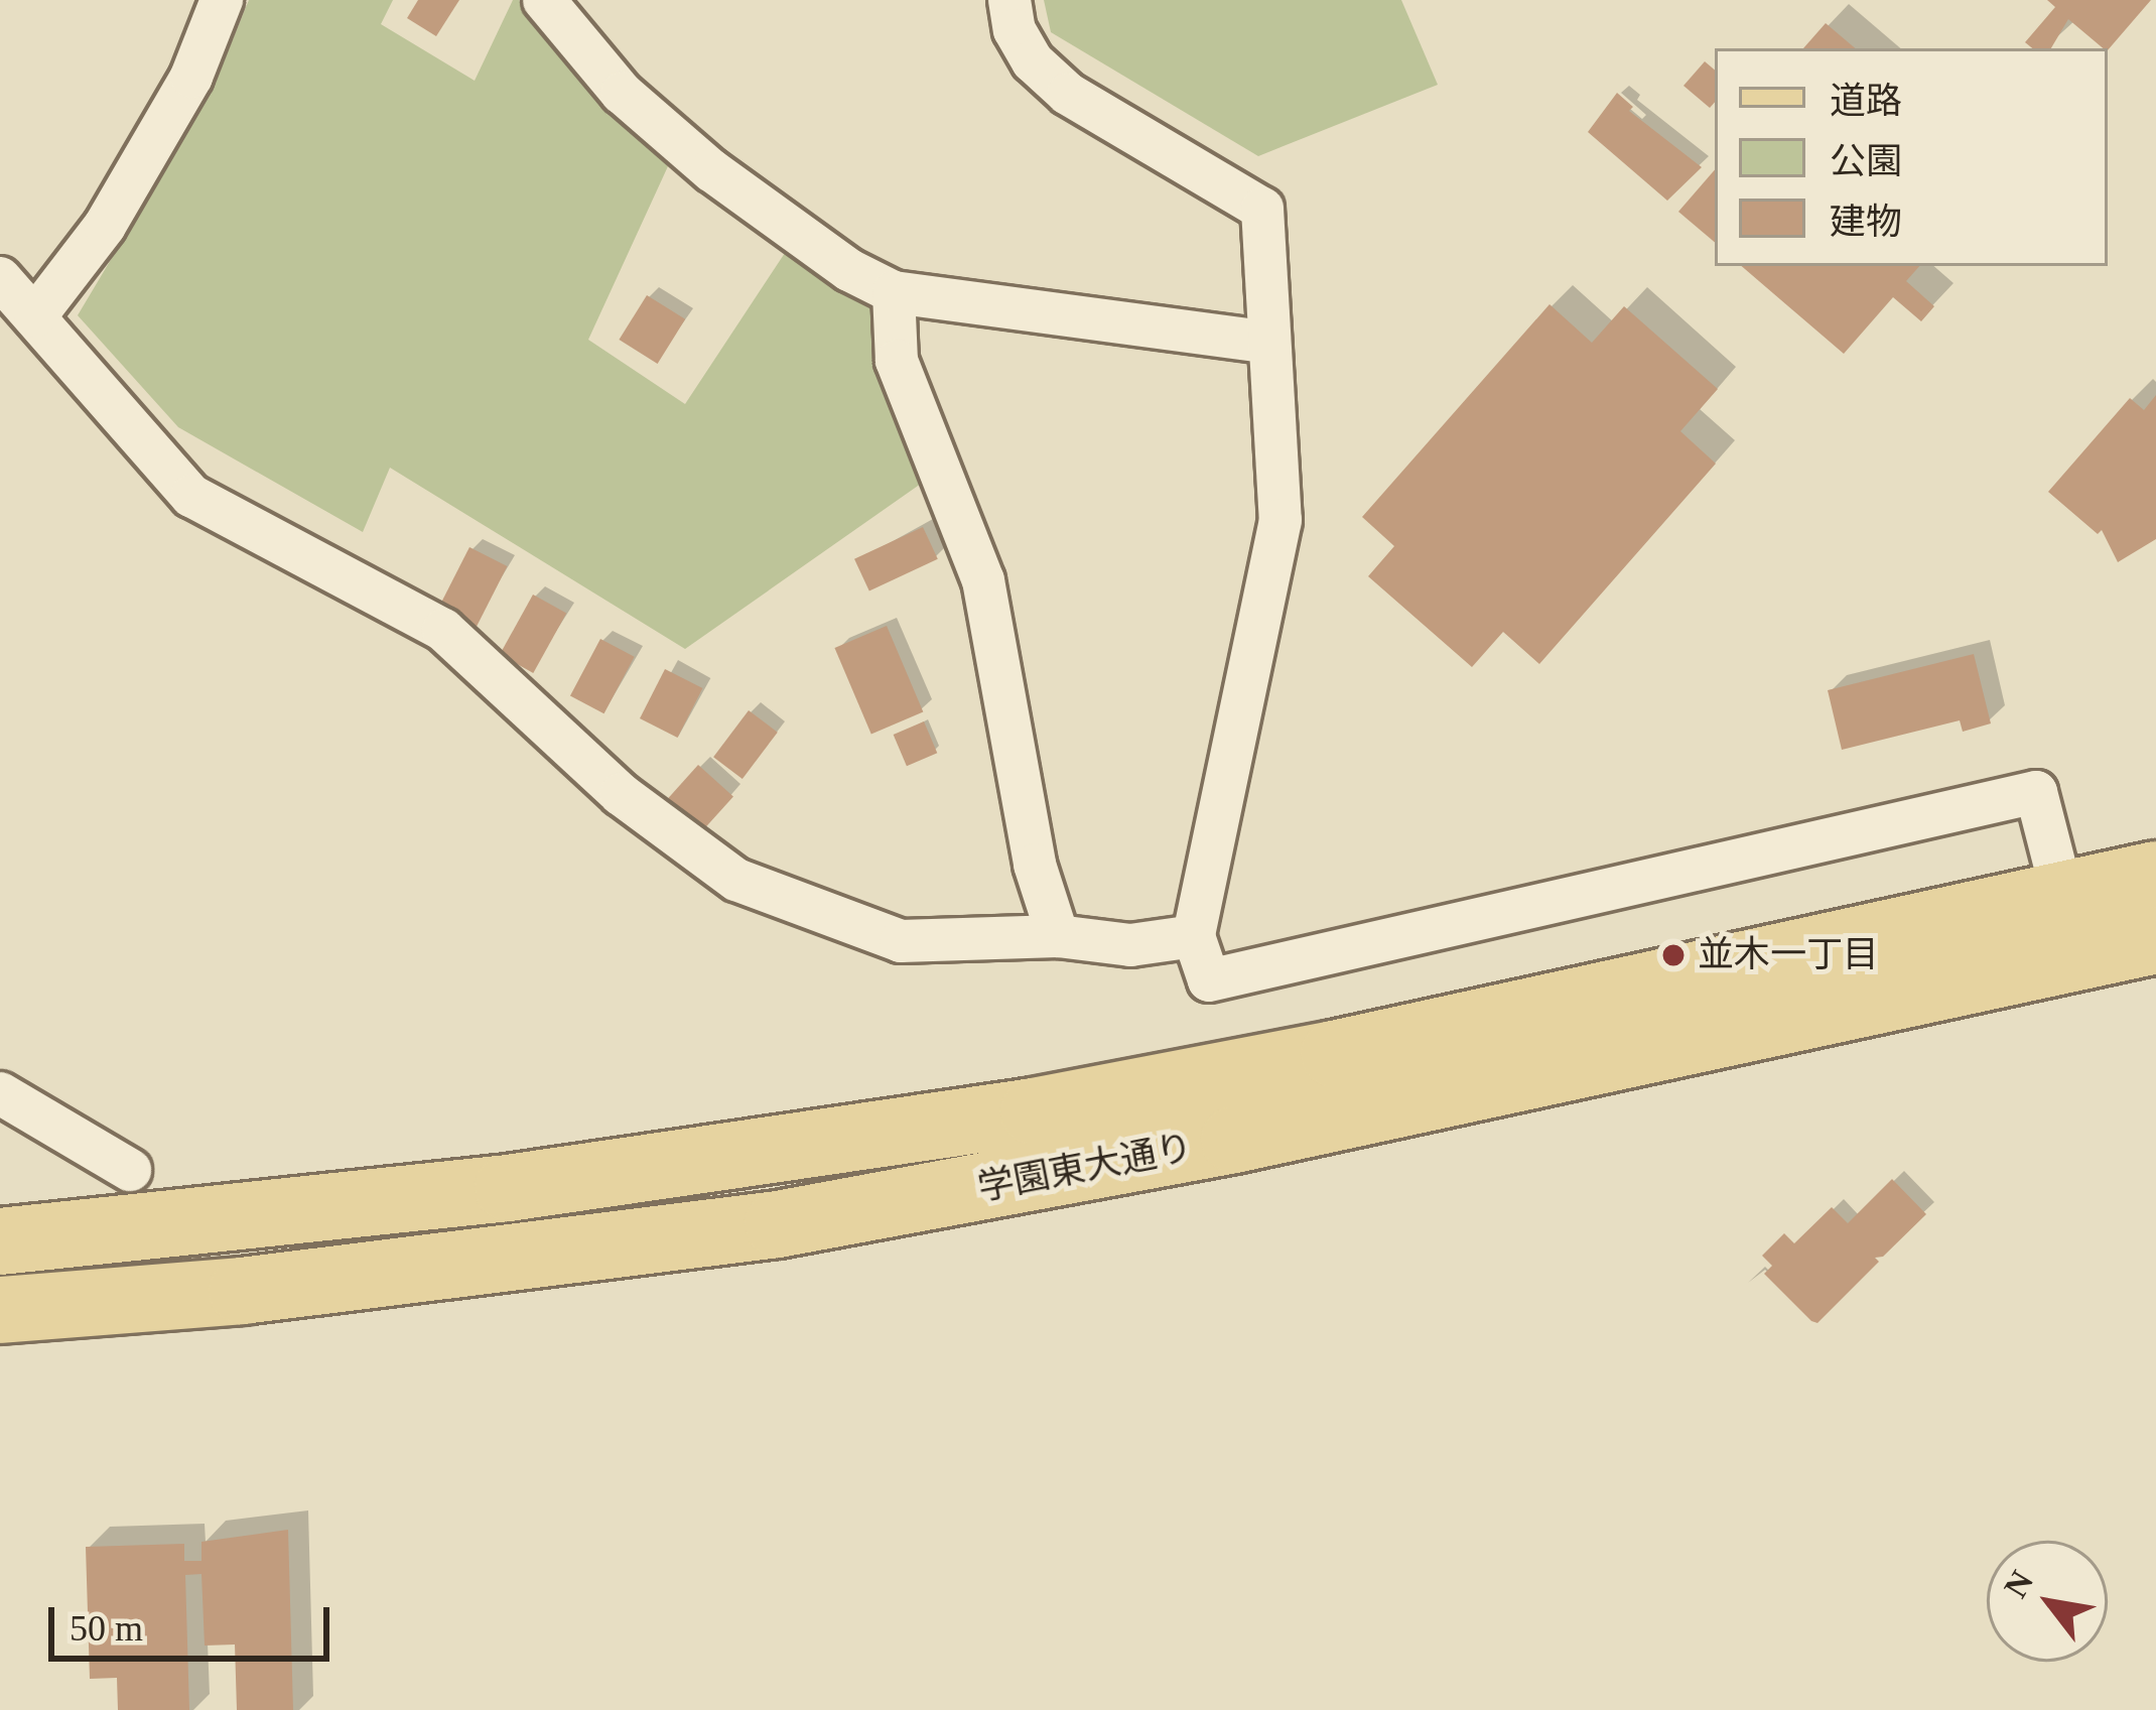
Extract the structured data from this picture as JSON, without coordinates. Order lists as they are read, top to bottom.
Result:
{
  "streets": {
    "main road": ["学園東大通り"]
  },
  "places": ["並木一丁目"],
  "legend": ["道路", "公園", "建物"],
  "scale_bar": "50 m",
  "north": "top left"
}
